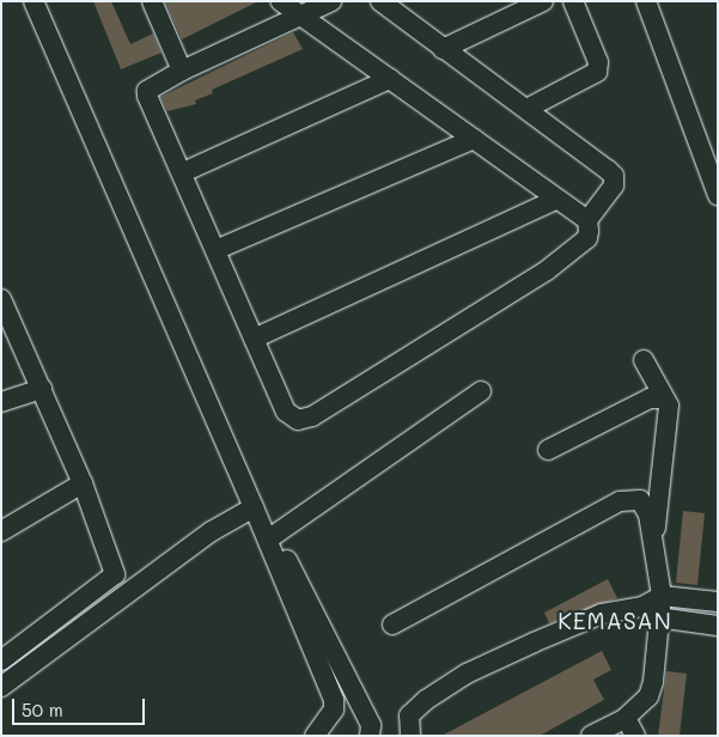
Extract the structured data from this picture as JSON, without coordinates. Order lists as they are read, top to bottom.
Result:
{
  "districts": ["KEMASAN"],
  "scale_bar": "50 m"
}
